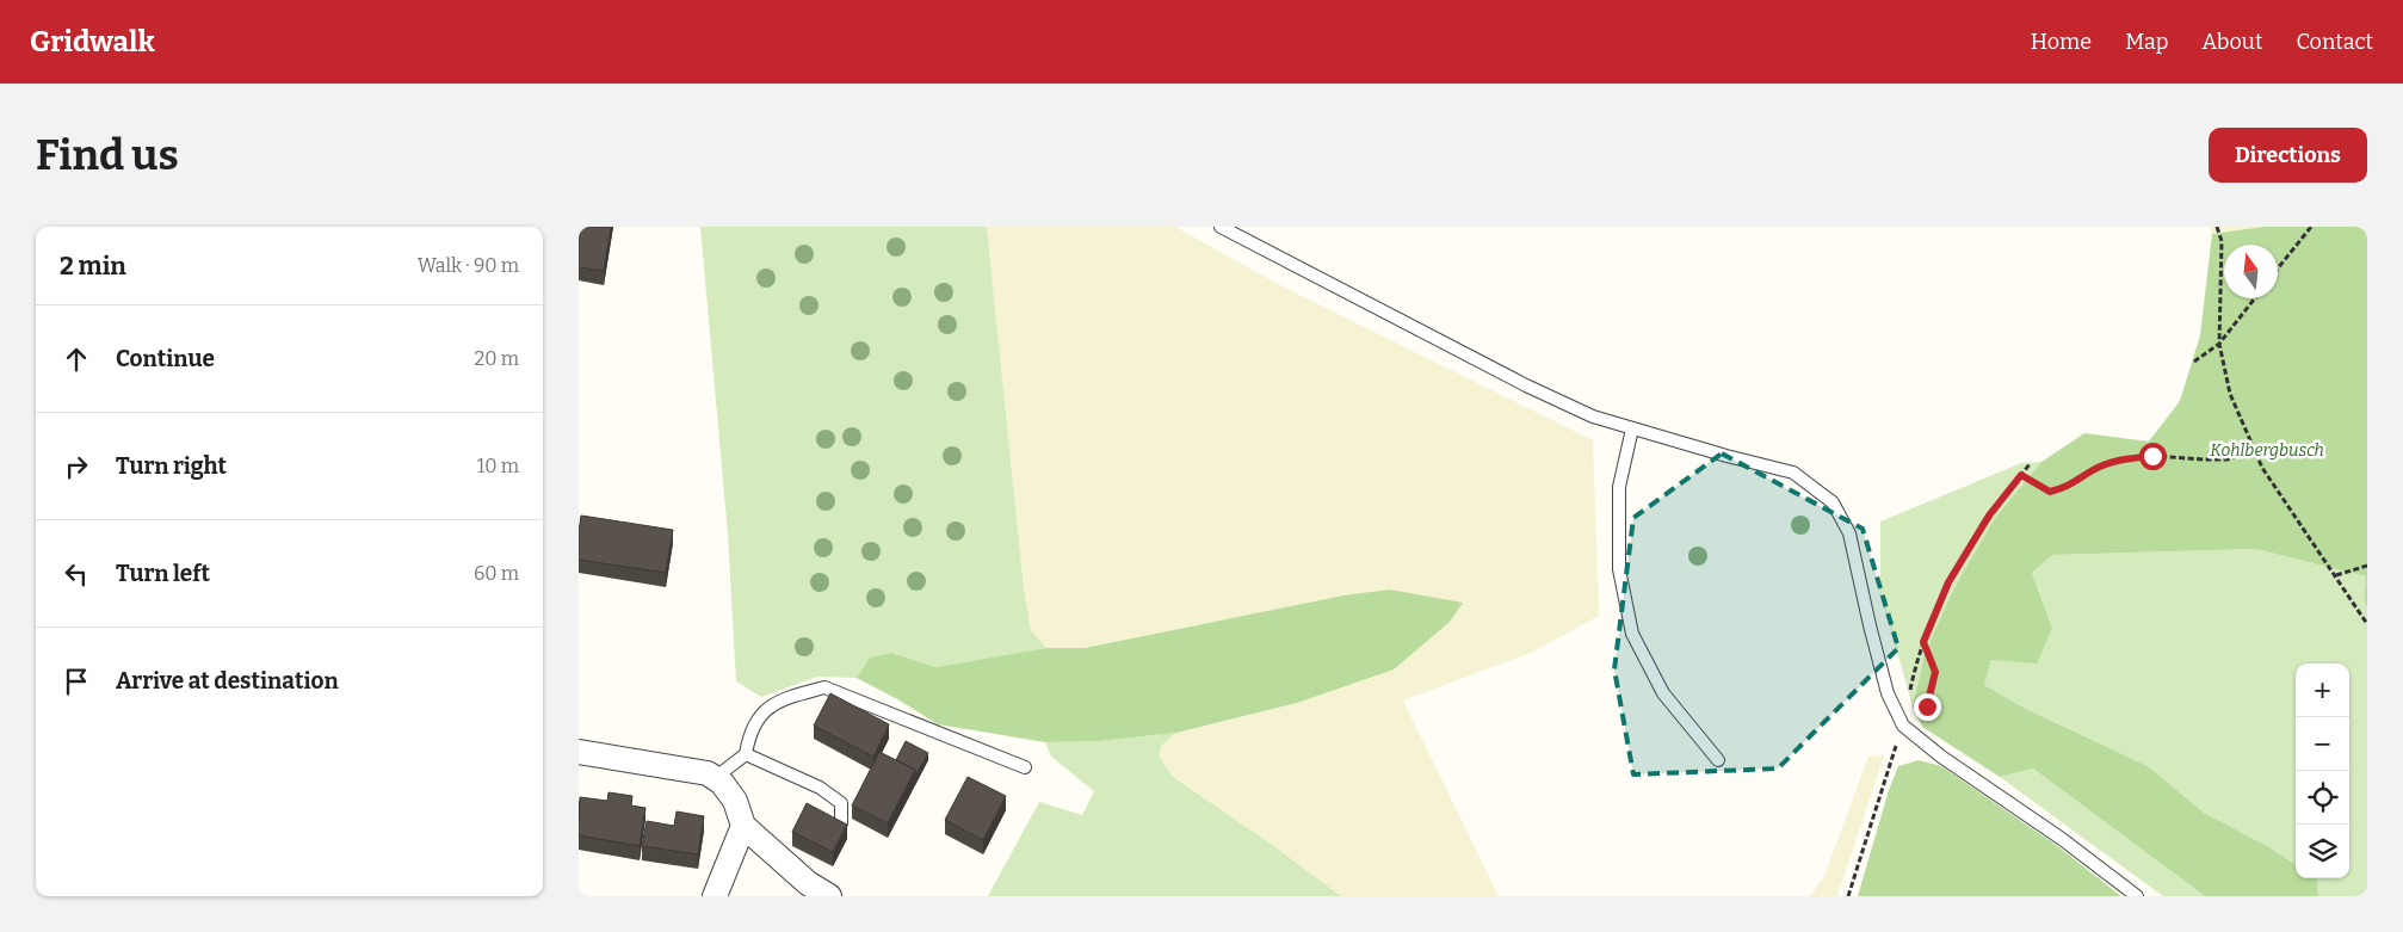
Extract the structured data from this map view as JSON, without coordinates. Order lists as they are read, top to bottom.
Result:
{
  "parks": ["Kohlbergbusch"],
  "north": "top",
  "page": {
    "header": "Gridwalk",
    "nav": [
      "Home",
      "Map",
      "About",
      "Contact"
    ],
    "buttons": "Directions",
    "title": "Find us",
    "heading": ["2 min", "Walk · 90 m"],
    "list": [
      ["Continue", "20 m"],
      ["Turn right", "10 m"],
      ["Turn left", "60 m"],
      "Arrive at destination"
    ],
    "map_buttons": ["+", "−"]
  }
}
